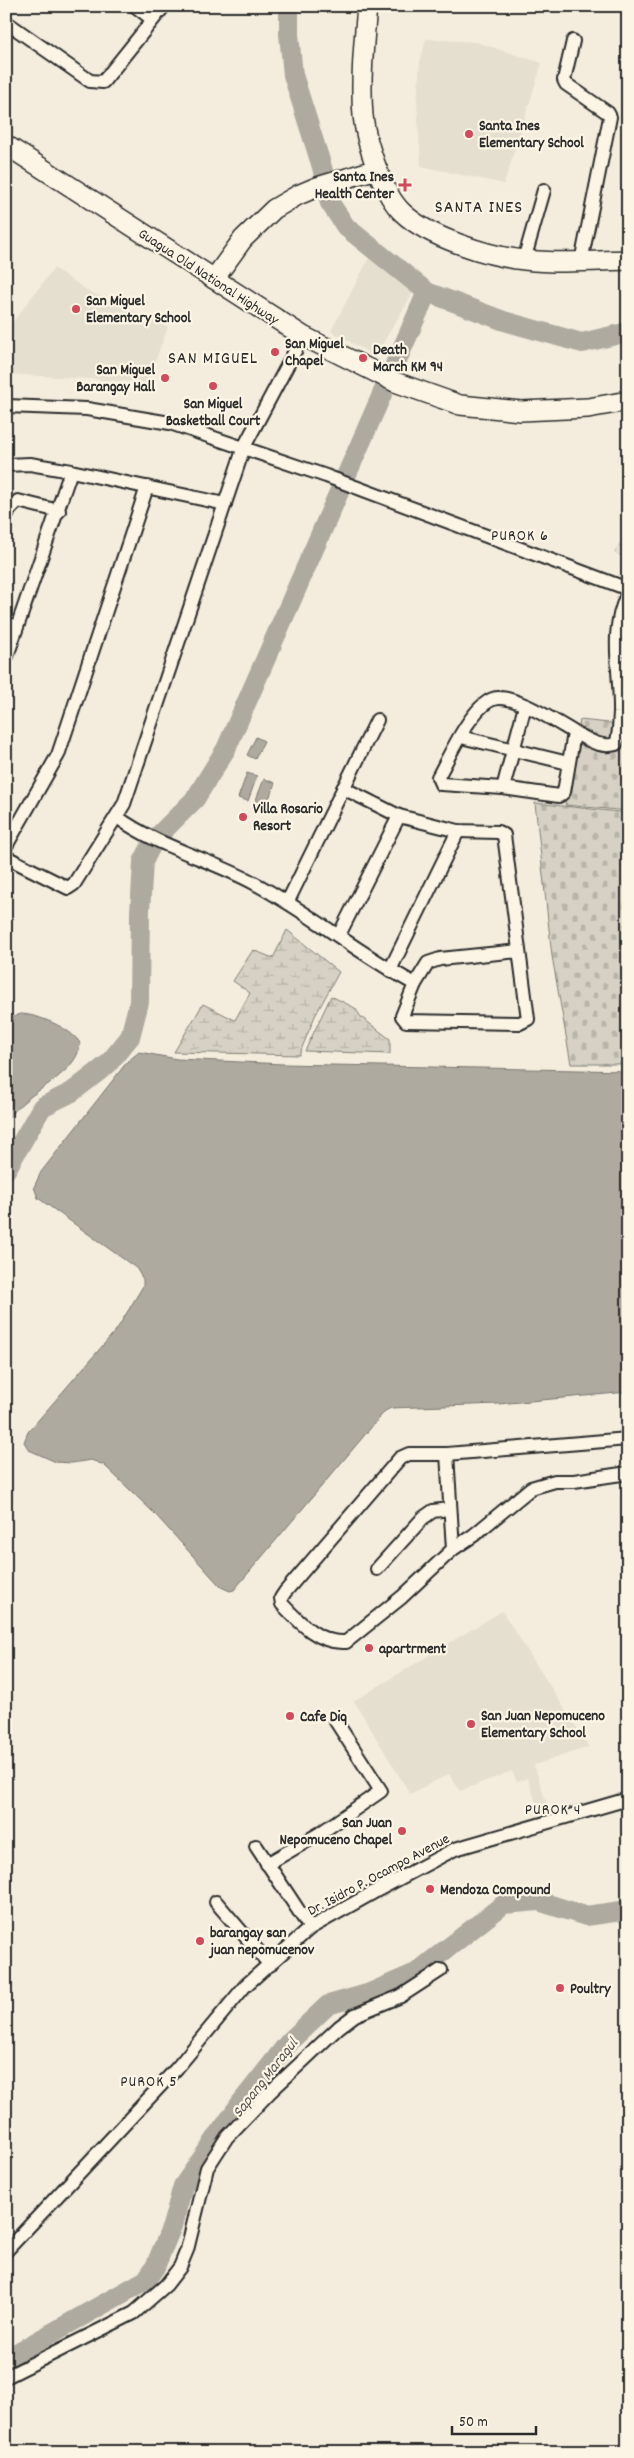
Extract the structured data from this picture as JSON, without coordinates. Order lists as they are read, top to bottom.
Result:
{
  "streets": {
    "main road": ["Guagua Old National Highway"],
    "street": ["Dr. Isidro P. Ocampo Avenue"]
  },
  "districts": [
    "SANTA INES",
    "SAN MIGUEL",
    "PUROK 6",
    "PUROK 4",
    "PUROK 5"
  ],
  "water": ["Sapang Maragul"],
  "places": {
    "other": [
      "Santa Ines Elementary School",
      "San Miguel Elementary School",
      "San Miguel Chapel",
      "Death March KM 94",
      "San Miguel Barangay Hall",
      "San Miguel Basketball Court",
      "Villa Rosario Resort",
      "apartrment",
      "Cafe Diq",
      "San Juan Nepomuceno Elementary School",
      "San Juan Nepomuceno Chapel",
      "Mendoza Compound",
      "barangay san juan nepomucenov",
      "Poultry"
    ],
    "health": ["Santa Ines Health Center"]
  },
  "scale_bar": "50 m"
}
